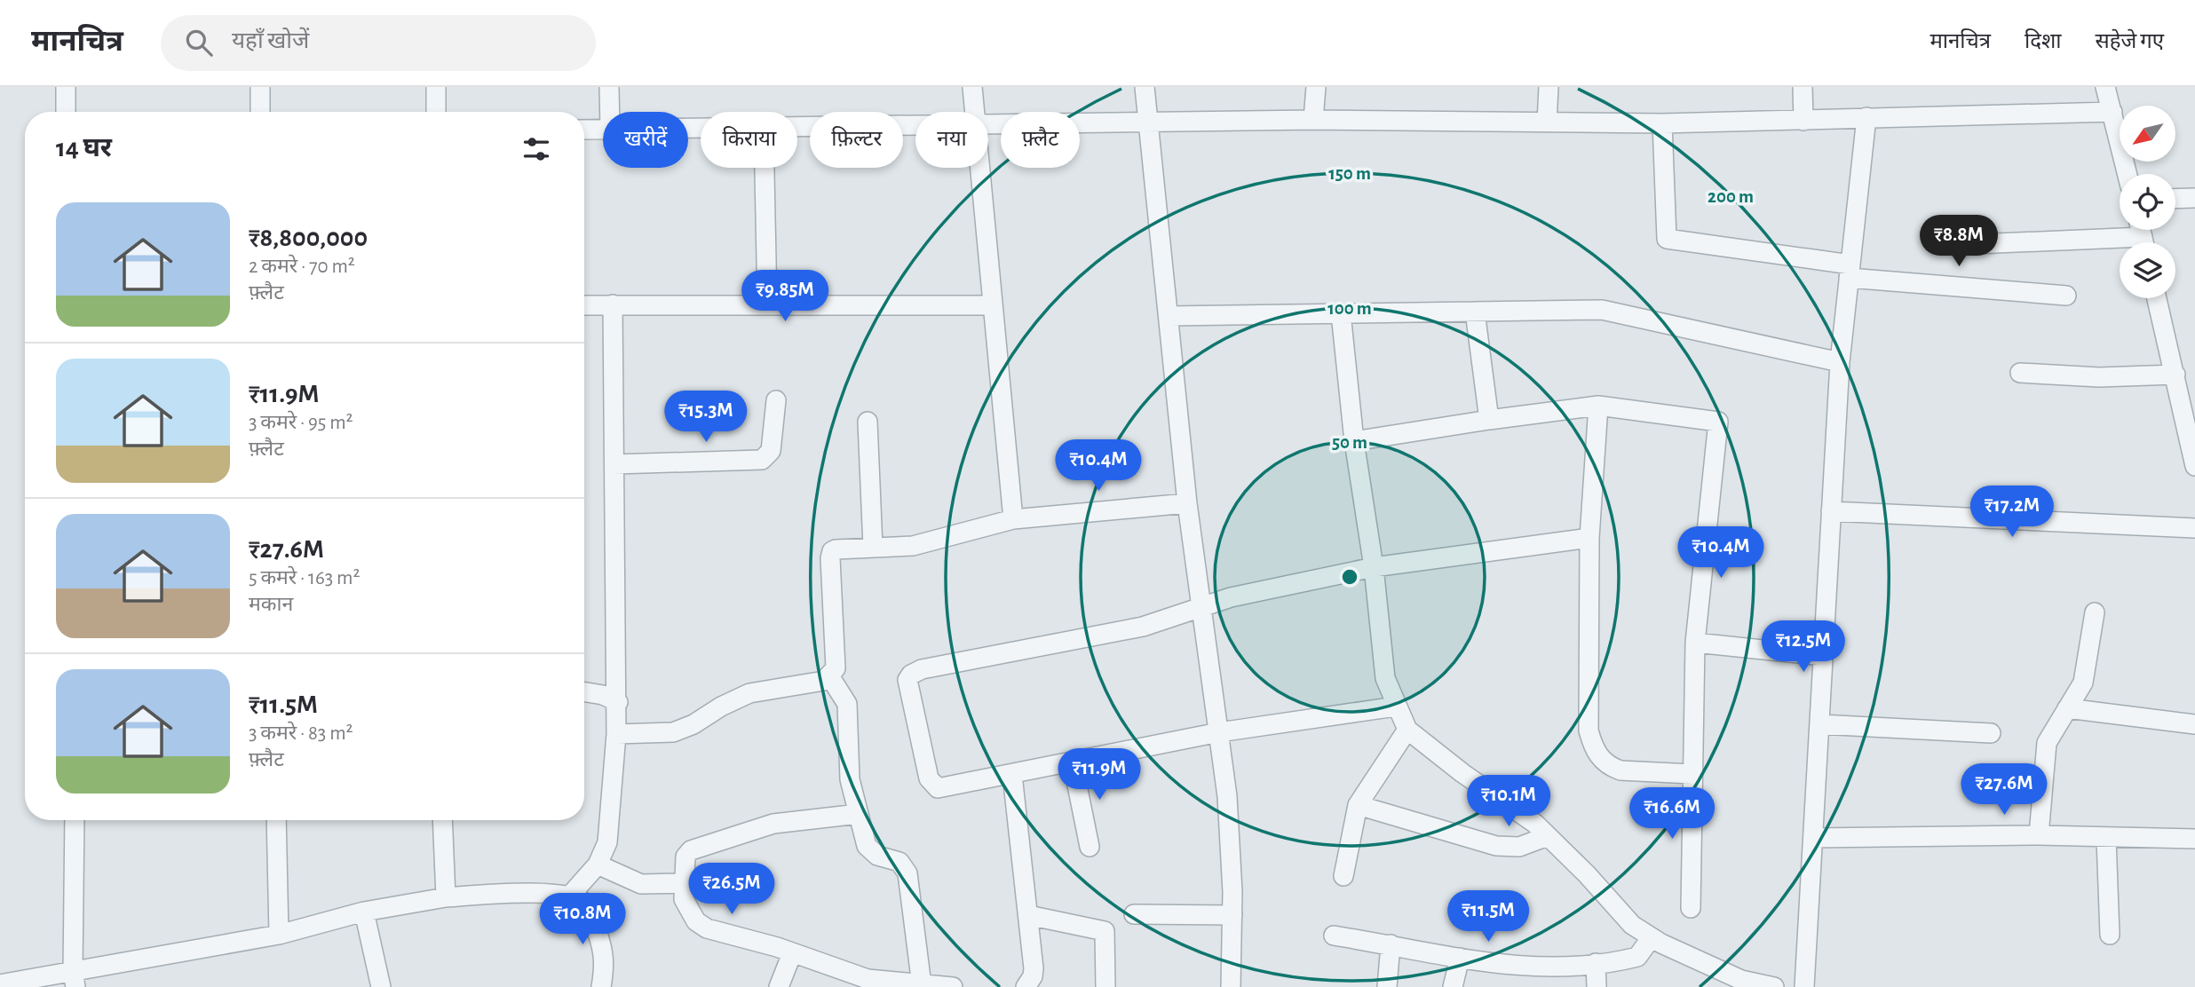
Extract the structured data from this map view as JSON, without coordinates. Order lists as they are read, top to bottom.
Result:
{
  "north": "bottom left",
  "page": {
    "header": "मानचित्र",
    "search": "यहाँ खोजें",
    "nav": ["मानचित्र", "दिशा", "सहेजे गए"],
    "chip": [
      "खरीदें",
      "किराया",
      "फ़िल्टर",
      "नया",
      "फ़्लैट"
    ],
    "heading": "14 घर",
    "list": [
      {
        "name": "₹8,800,000",
        "note": "2 कमरे · 70 m² · फ़्लैट"
      },
      {
        "name": "₹11.9M",
        "note": "3 कमरे · 95 m² · फ़्लैट"
      },
      {
        "name": "₹27.6M",
        "note": "5 कमरे · 163 m² · मकान"
      },
      {
        "name": "₹11.5M",
        "note": "3 कमरे · 83 m² · फ़्लैट"
      }
    ],
    "price": [
      "₹8.8M",
      "₹9.85M",
      "₹15.3M",
      "₹10.4M",
      "₹17.2M",
      "₹10.4M",
      "₹12.5M",
      "₹11.9M",
      "₹27.6M",
      "₹10.1M",
      "₹16.6M",
      "₹26.5M",
      "₹11.5M",
      "₹10.8M"
    ]
  },
  "rings": [
    "150 m",
    "200 m",
    "100 m",
    "50 m"
  ]
}
